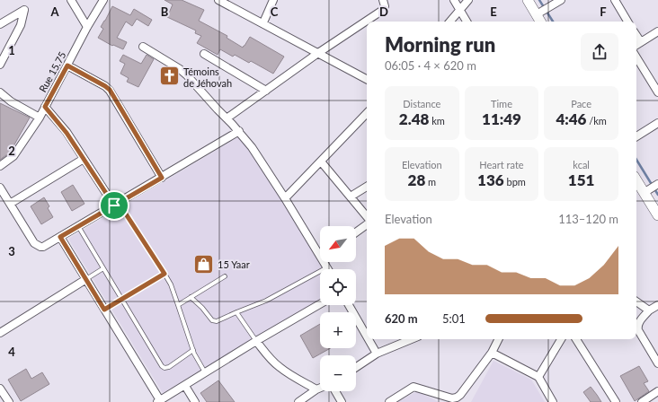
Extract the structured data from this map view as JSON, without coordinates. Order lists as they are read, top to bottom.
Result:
{
  "streets": {
    "street": ["Rue 15.75"]
  },
  "places": {
    "church": ["Témoins de Jéhovah"],
    "shop": ["15 Yaar"]
  },
  "north": "bottom left",
  "page": {
    "heading": ["Morning run", "06:05 · 4 × 620 m"],
    "stats": [
      ["Distance", "2.48 km"],
      ["Time", "11:49"],
      ["Pace", "4:46 /km"],
      ["Elevation", "28 m"],
      ["Heart rate", "136 bpm"],
      ["kcal", "151"]
    ],
    "chart": ["Elevation", "113–120 m"],
    "map_buttons": ["+", "−"],
    "list": [
      {
        "name": "620 m",
        "note": "5:01"
      }
    ]
  },
  "grid": {
    "columns": [
      "A",
      "B",
      "C",
      "D",
      "E",
      "F"
    ],
    "rows": [
      "1",
      "2",
      "3",
      "4"
    ]
  }
}
